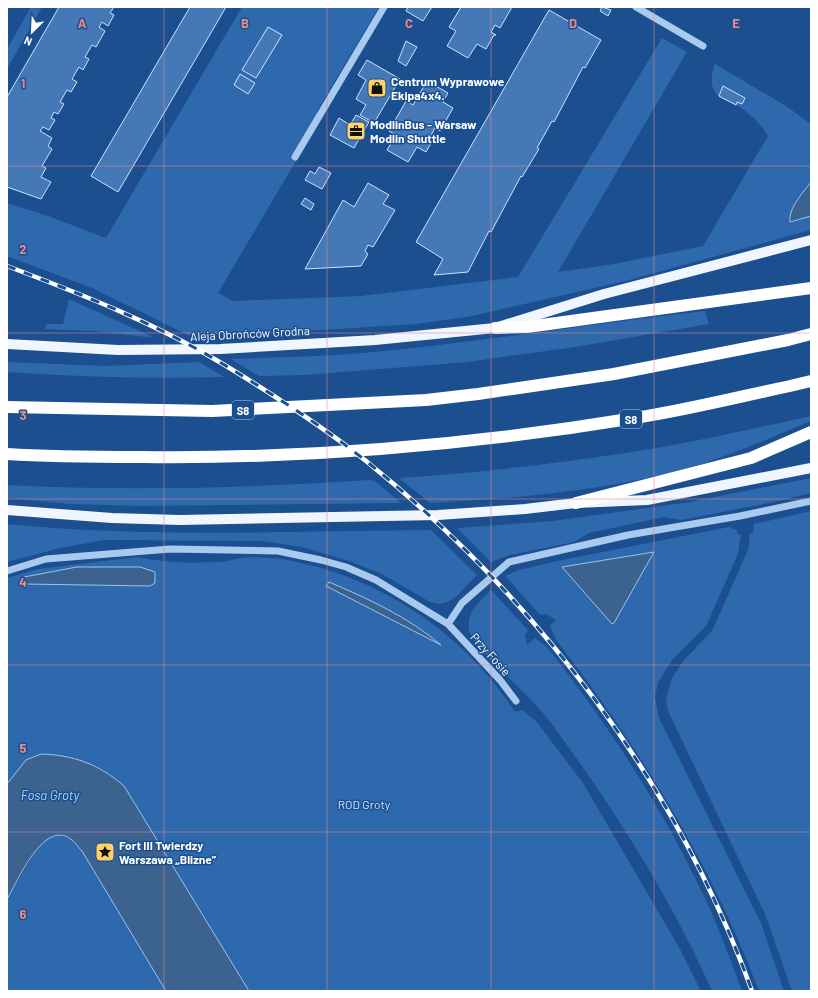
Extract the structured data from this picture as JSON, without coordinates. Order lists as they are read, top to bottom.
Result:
{
  "streets": {
    "highway": ["S8"],
    "main road": ["Aleja Obrońców Grodna"],
    "street": ["Przy Fosie"]
  },
  "water": ["Fosa Groty"],
  "parks": ["ROD Groty"],
  "places": {
    "shop": ["Centrum Wyprawowe Ekipa4x4."],
    "office": ["ModlinBus - Warsaw Modlin Shuttle"],
    "place": ["Fort III Twierdzy Warszawa „Blizne”"]
  },
  "north": "bottom left",
  "grid": {
    "columns": [
      "A",
      "B",
      "C",
      "D",
      "E"
    ],
    "rows": [
      "1",
      "2",
      "3",
      "4",
      "5",
      "6"
    ]
  }
}
